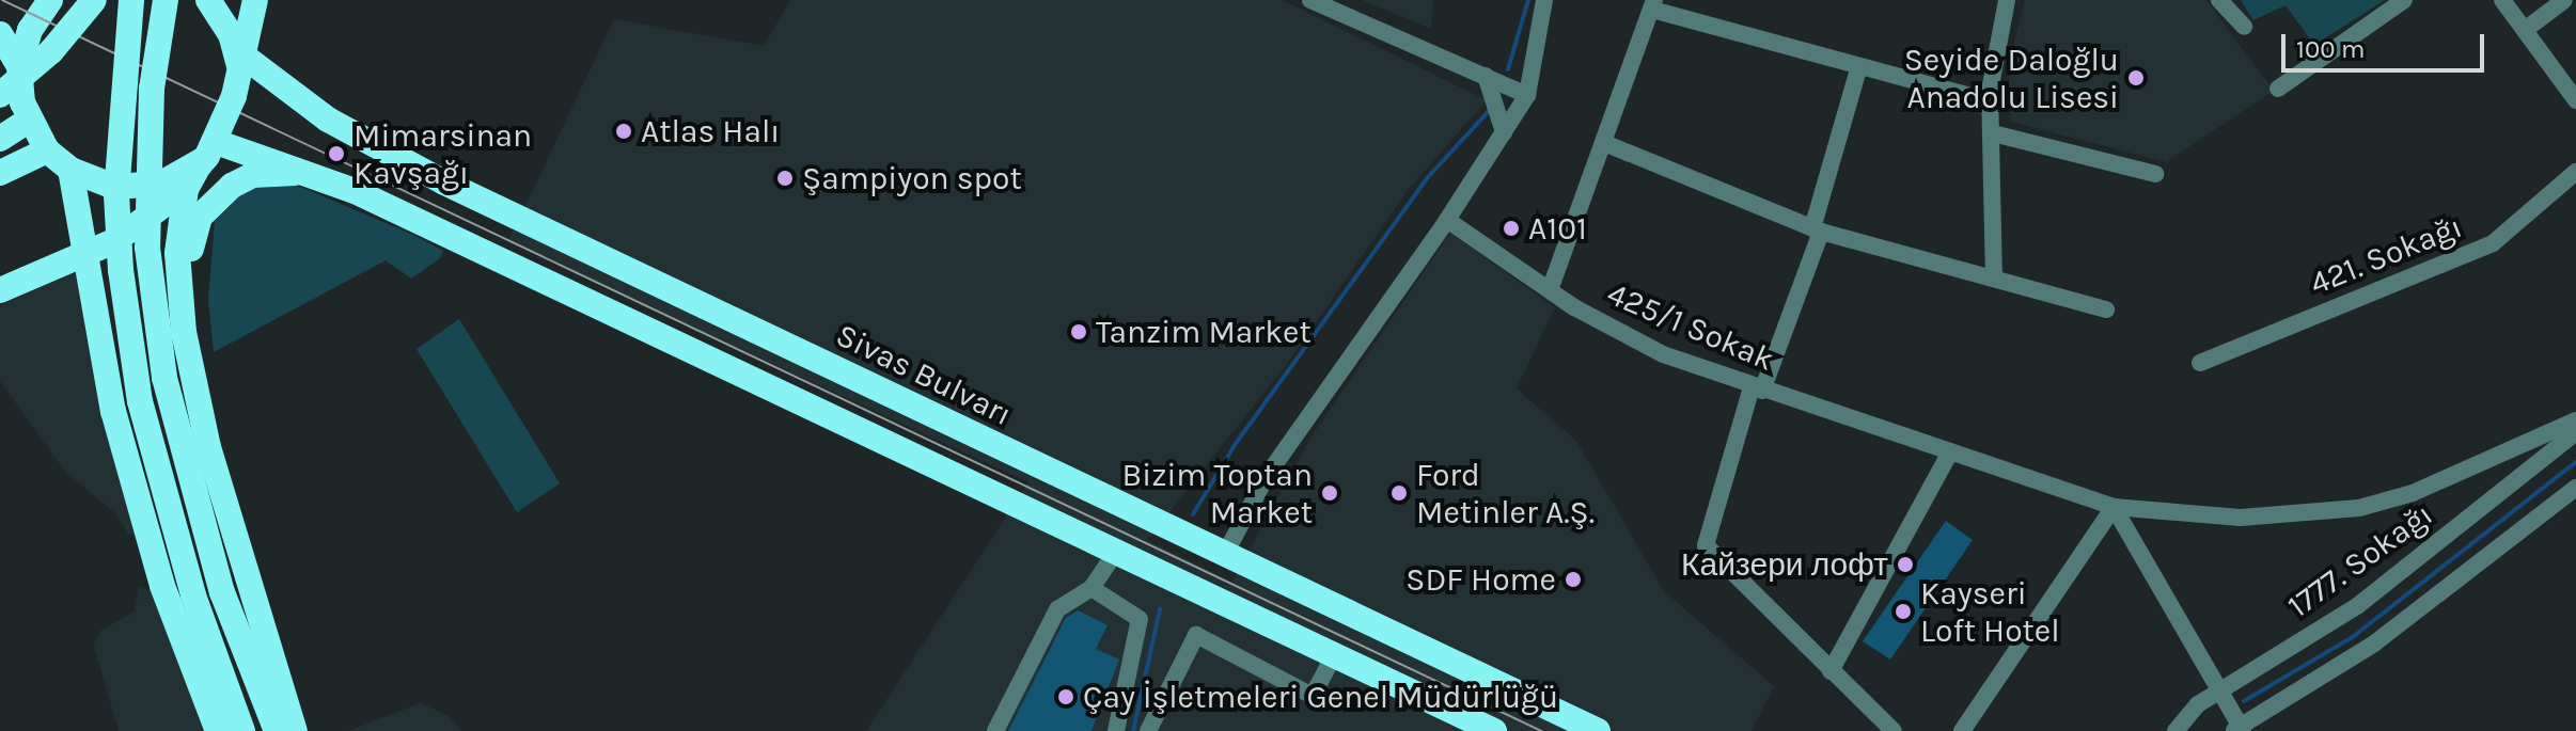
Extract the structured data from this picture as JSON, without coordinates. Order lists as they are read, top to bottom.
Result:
{
  "streets": {
    "highway": ["Sivas Bulvarı"],
    "street": ["421. Sokağı", "425/1 Sokak", "1777. Sokağı"]
  },
  "places": [
    "Seyide Daloğlu Anadolu Lisesi",
    "Atlas Halı",
    "Mimarsinan Kavşağı",
    "Şampiyon spot",
    "A101",
    "Tanzim Market",
    "Bizim Toptan Market",
    "Ford Metinler A.Ş.",
    "Кайзери лофт",
    "SDF Home",
    "Kayseri Loft Hotel",
    "Çay İşletmeleri Genel Müdürlüğü"
  ],
  "scale_bar": "100 m"
}
